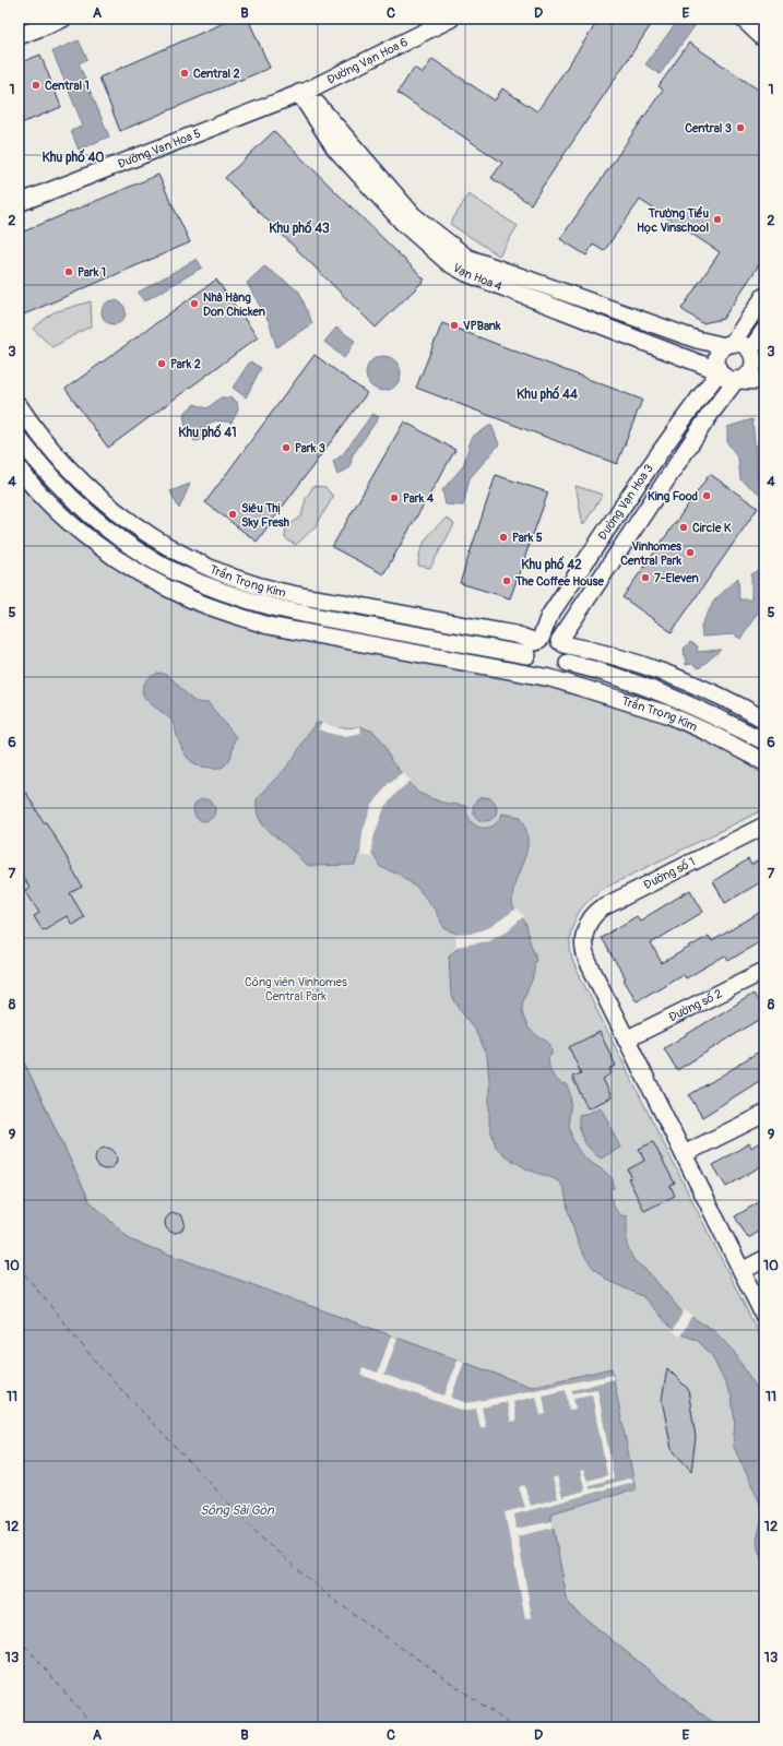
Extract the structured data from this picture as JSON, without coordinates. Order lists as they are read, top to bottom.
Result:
{
  "streets": {
    "street": [
      "Đường Vạn Hoa 6",
      "Đường Vạn Hoa 5",
      "Vạn Hoa 4",
      "Đường Vạn Hoa 3",
      "Trần Trọng Kim",
      "Đường số 1",
      "Đường số 2"
    ]
  },
  "crossings": [
    ["Đường Vạn Hoa 6", "Đường Vạn Hoa 5"],
    ["Đường Vạn Hoa 6", "Vạn Hoa 4"],
    ["Đường Vạn Hoa 5", "Vạn Hoa 4"],
    ["Vạn Hoa 4", "Đường Vạn Hoa 3"],
    ["Đường Vạn Hoa 3", "Trần Trọng Kim"],
    ["Đường số 1", "Đường số 2"]
  ],
  "districts": [
    "Khu phố 40",
    "Khu phố 43",
    "Khu phố 44",
    "Khu phố 41",
    "Khu phố 42"
  ],
  "water": ["Sông Sài Gòn"],
  "parks": ["Công viên Vinhomes Central Park"],
  "places": [
    "Central 2",
    "Central 1",
    "Central 3",
    "Trường Tiểu Học Vinschool",
    "Park 1",
    "Nhà Hàng Don Chicken",
    "VPBank",
    "Park 2",
    "Park 3",
    "King Food",
    "Park 4",
    "Siêu Thị Sky Fresh",
    "Circle K",
    "Park 5",
    "Vinhomes Central Park",
    "7-Eleven",
    "The Coffee House"
  ],
  "grid": {
    "columns": [
      "A",
      "B",
      "C",
      "D",
      "E"
    ],
    "rows": [
      "1",
      "2",
      "3",
      "4",
      "5",
      "6",
      "7",
      "8",
      "9",
      "10",
      "11",
      "12",
      "13"
    ]
  }
}
